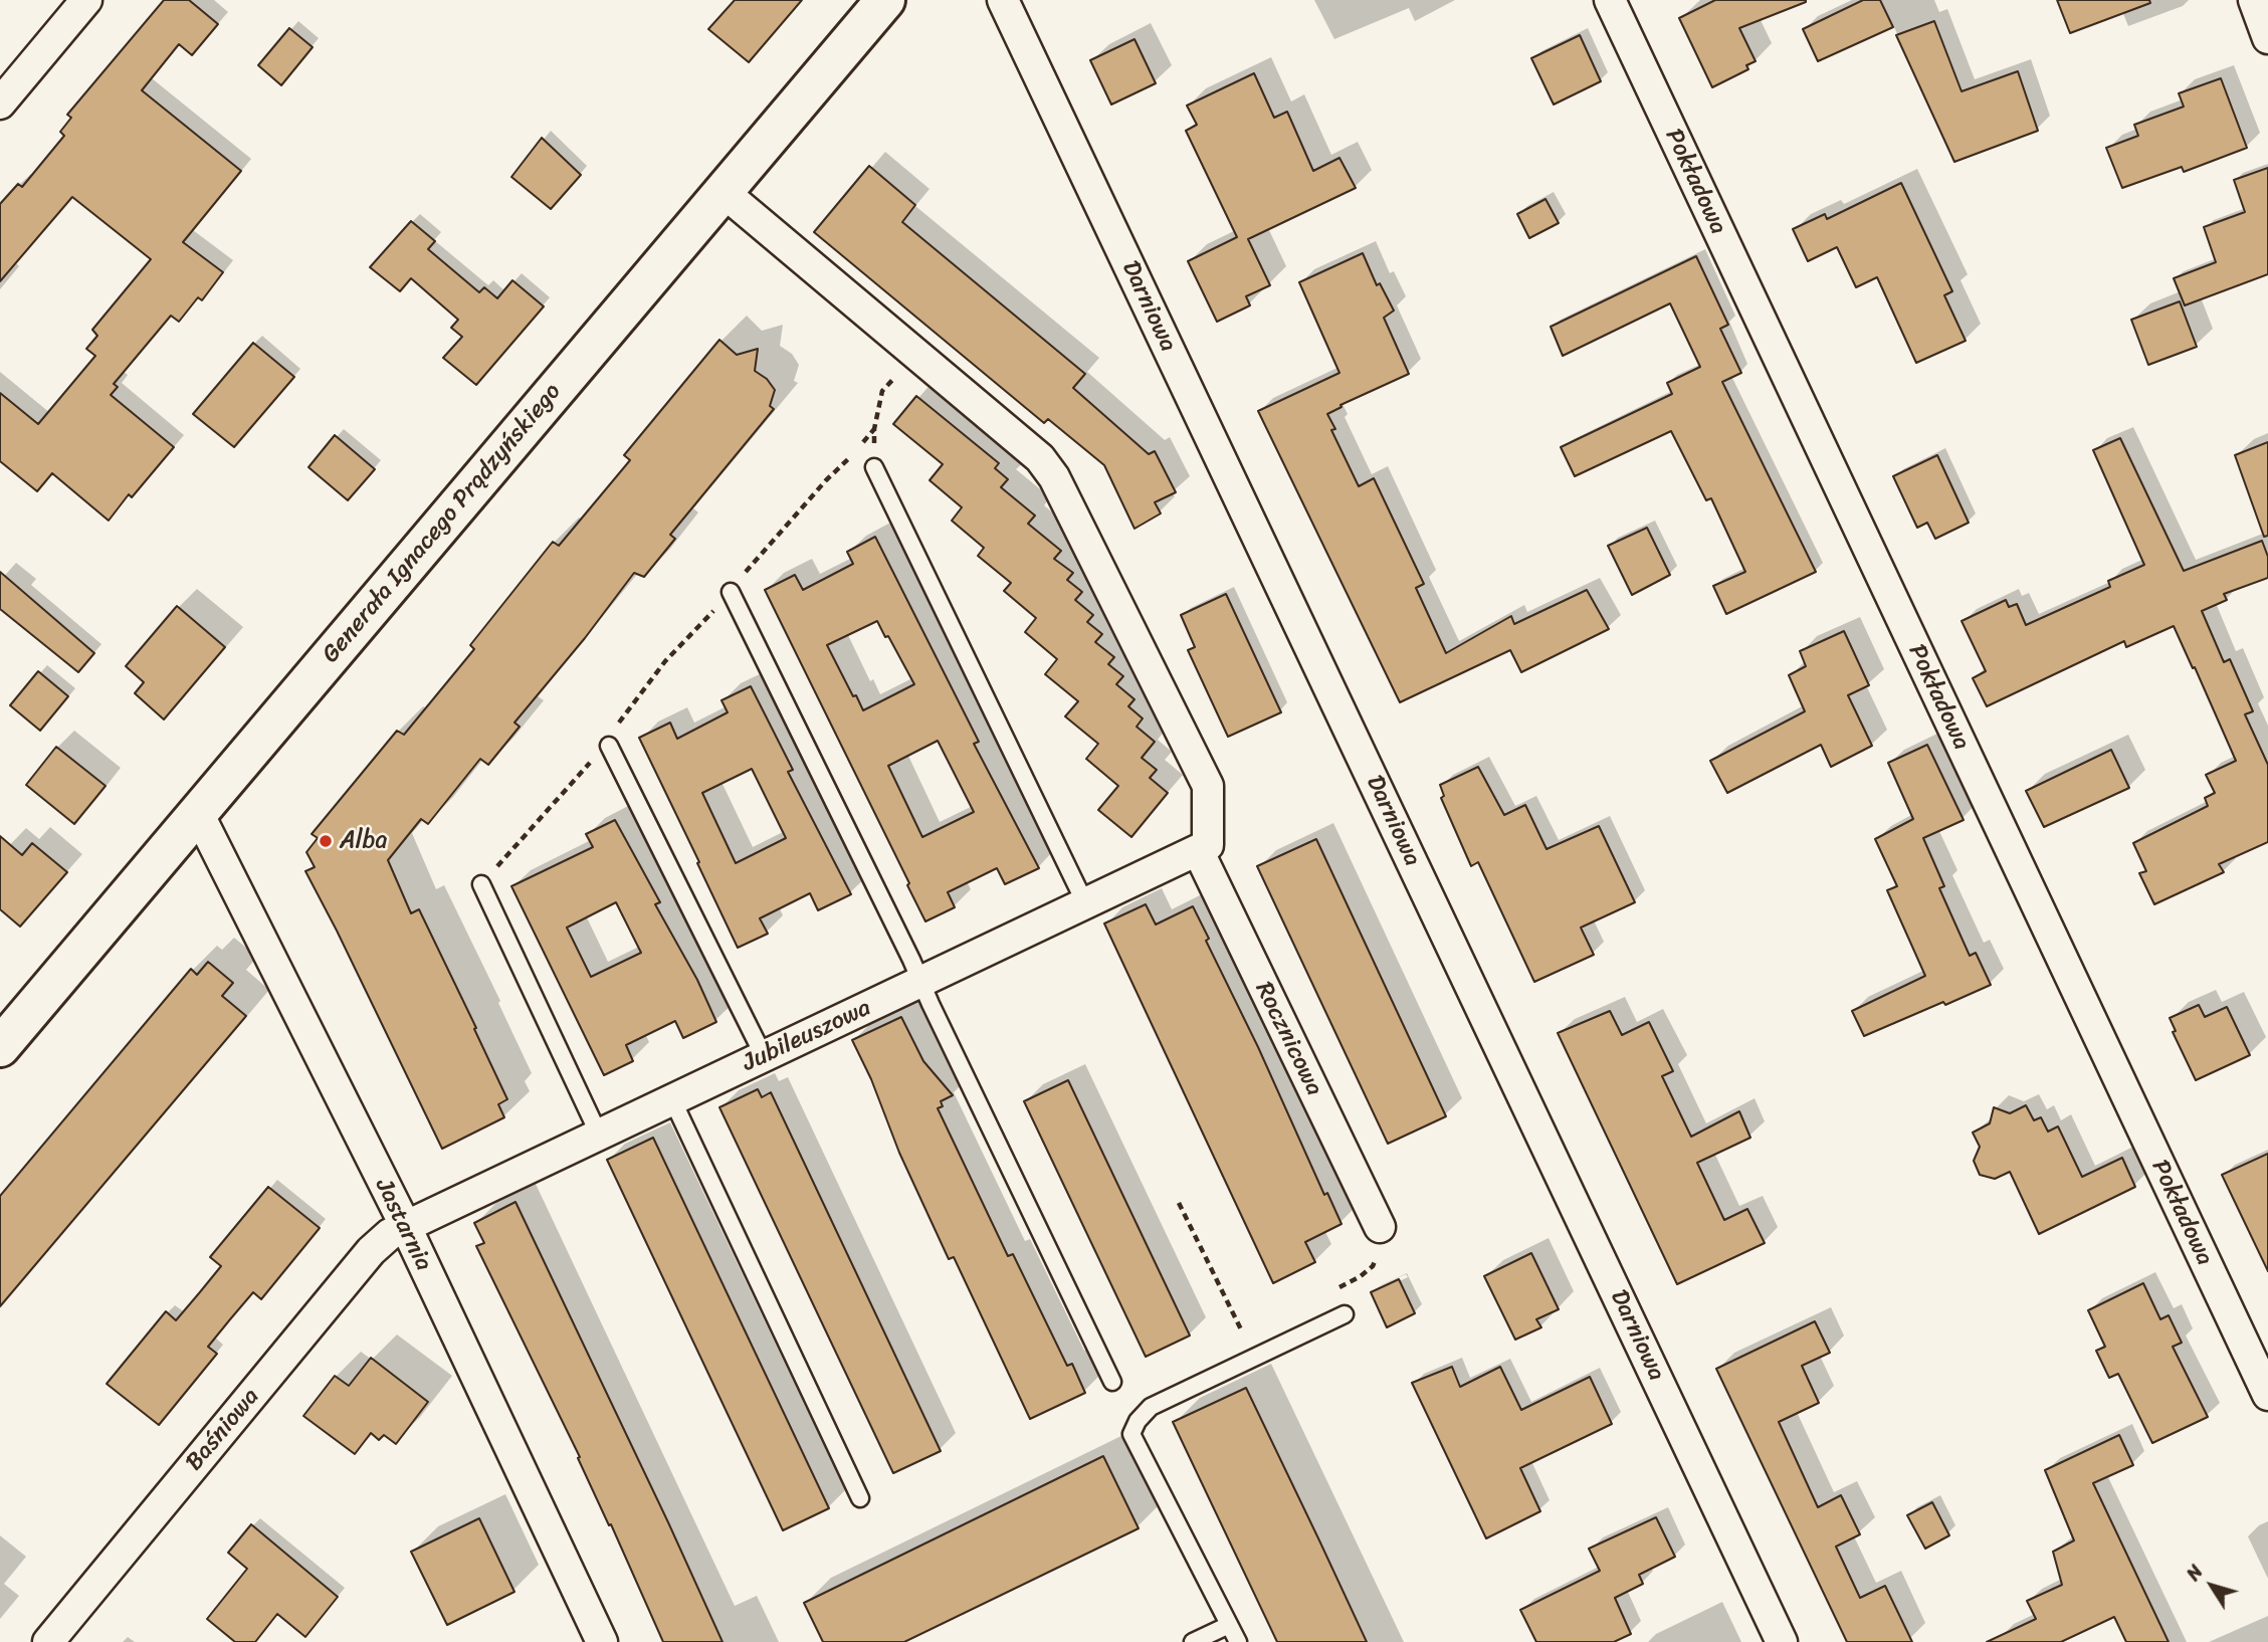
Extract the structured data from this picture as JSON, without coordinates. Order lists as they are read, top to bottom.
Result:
{
  "streets": {
    "street": [
      "Pokładowa",
      "Darniowa",
      "Generała Ignacego Prądzyńskiego",
      "Jubileuszowa",
      "Rocznicowa",
      "Jastarnia",
      "Baśniowa"
    ]
  },
  "crossings": [
    ["Generała Ignacego Prądzyńskiego", "Jastarnia"],
    ["Jubileuszowa", "Rocznicowa"],
    ["Jubileuszowa", "Jastarnia"],
    ["Jubileuszowa", "Baśniowa"],
    ["Jastarnia", "Baśniowa"]
  ],
  "places": ["Alba"],
  "north": "top left"
}
